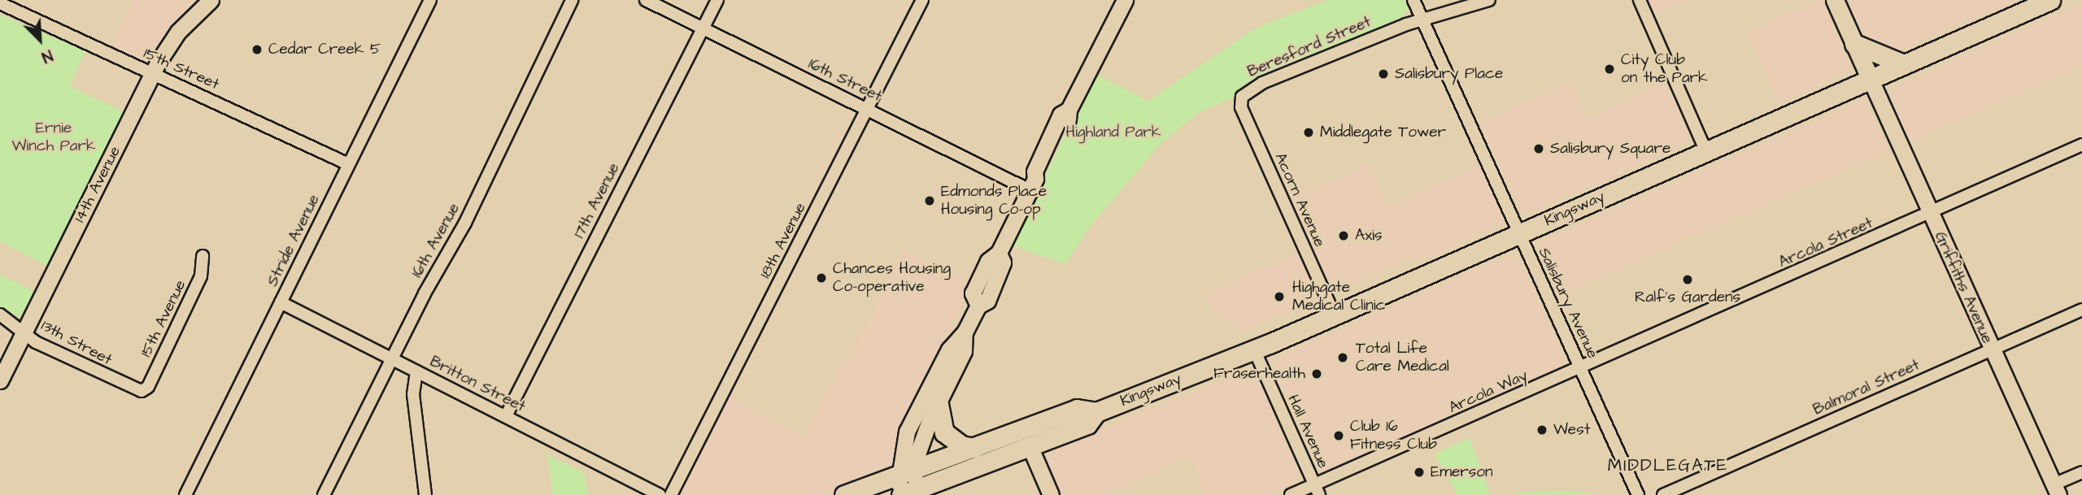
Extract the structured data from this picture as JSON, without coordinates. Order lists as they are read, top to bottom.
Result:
{
  "streets": {
    "main road": ["Kingsway"],
    "street": [
      "Beresford Street",
      "15th Street",
      "16th Street",
      "14th Avenue",
      "Acorn Avenue",
      "17th Avenue",
      "Stride Avenue",
      "16th Avenue",
      "18th Avenue",
      "Arcola Street",
      "Griffiths Avenue",
      "Salisbury Avenue",
      "15th Avenue",
      "13th Street",
      "Britton Street",
      "Balmoral Street",
      "Arcola Way",
      "Hall Avenue"
    ]
  },
  "crossings": [
    ["Beresford Street", "Acorn Avenue"],
    ["Beresford Street", "Salisbury Avenue"],
    ["15th Street", "14th Avenue"],
    ["15th Street", "Stride Avenue"],
    ["16th Street", "17th Avenue"],
    ["16th Street", "18th Avenue"],
    ["14th Avenue", "13th Street"],
    ["Acorn Avenue", "Kingsway"],
    ["17th Avenue", "Britton Street"],
    ["Kingsway", "Griffiths Avenue"],
    ["Kingsway", "Salisbury Avenue"],
    ["Kingsway", "Hall Avenue"],
    ["Stride Avenue", "Britton Street"],
    ["16th Avenue", "Britton Street"],
    ["Arcola Street", "Griffiths Avenue"],
    ["Arcola Street", "Salisbury Avenue"],
    ["Arcola Street", "Arcola Way"],
    ["Griffiths Avenue", "Balmoral Street"],
    ["Salisbury Avenue", "Arcola Way"],
    ["15th Avenue", "13th Street"],
    ["Arcola Way", "Hall Avenue"]
  ],
  "districts": ["MIDDLEGATE"],
  "parks": ["Ernie Winch Park", "Highland Park"],
  "places": [
    "Cedar Creek 5",
    "City Club on the Park",
    "Salisbury Place",
    "Middlegate Tower",
    "Salisbury Square",
    "Edmonds Place Housing Co-op",
    "Axis",
    "Chances Housing Co-operative",
    "Ralf's Gardens",
    "Highgate Medical Clinic",
    "Total Life Care Medical",
    "Fraserhealth",
    "West",
    "Club 16 Fitness Club",
    "Emerson"
  ],
  "north": "bottom right"
}
